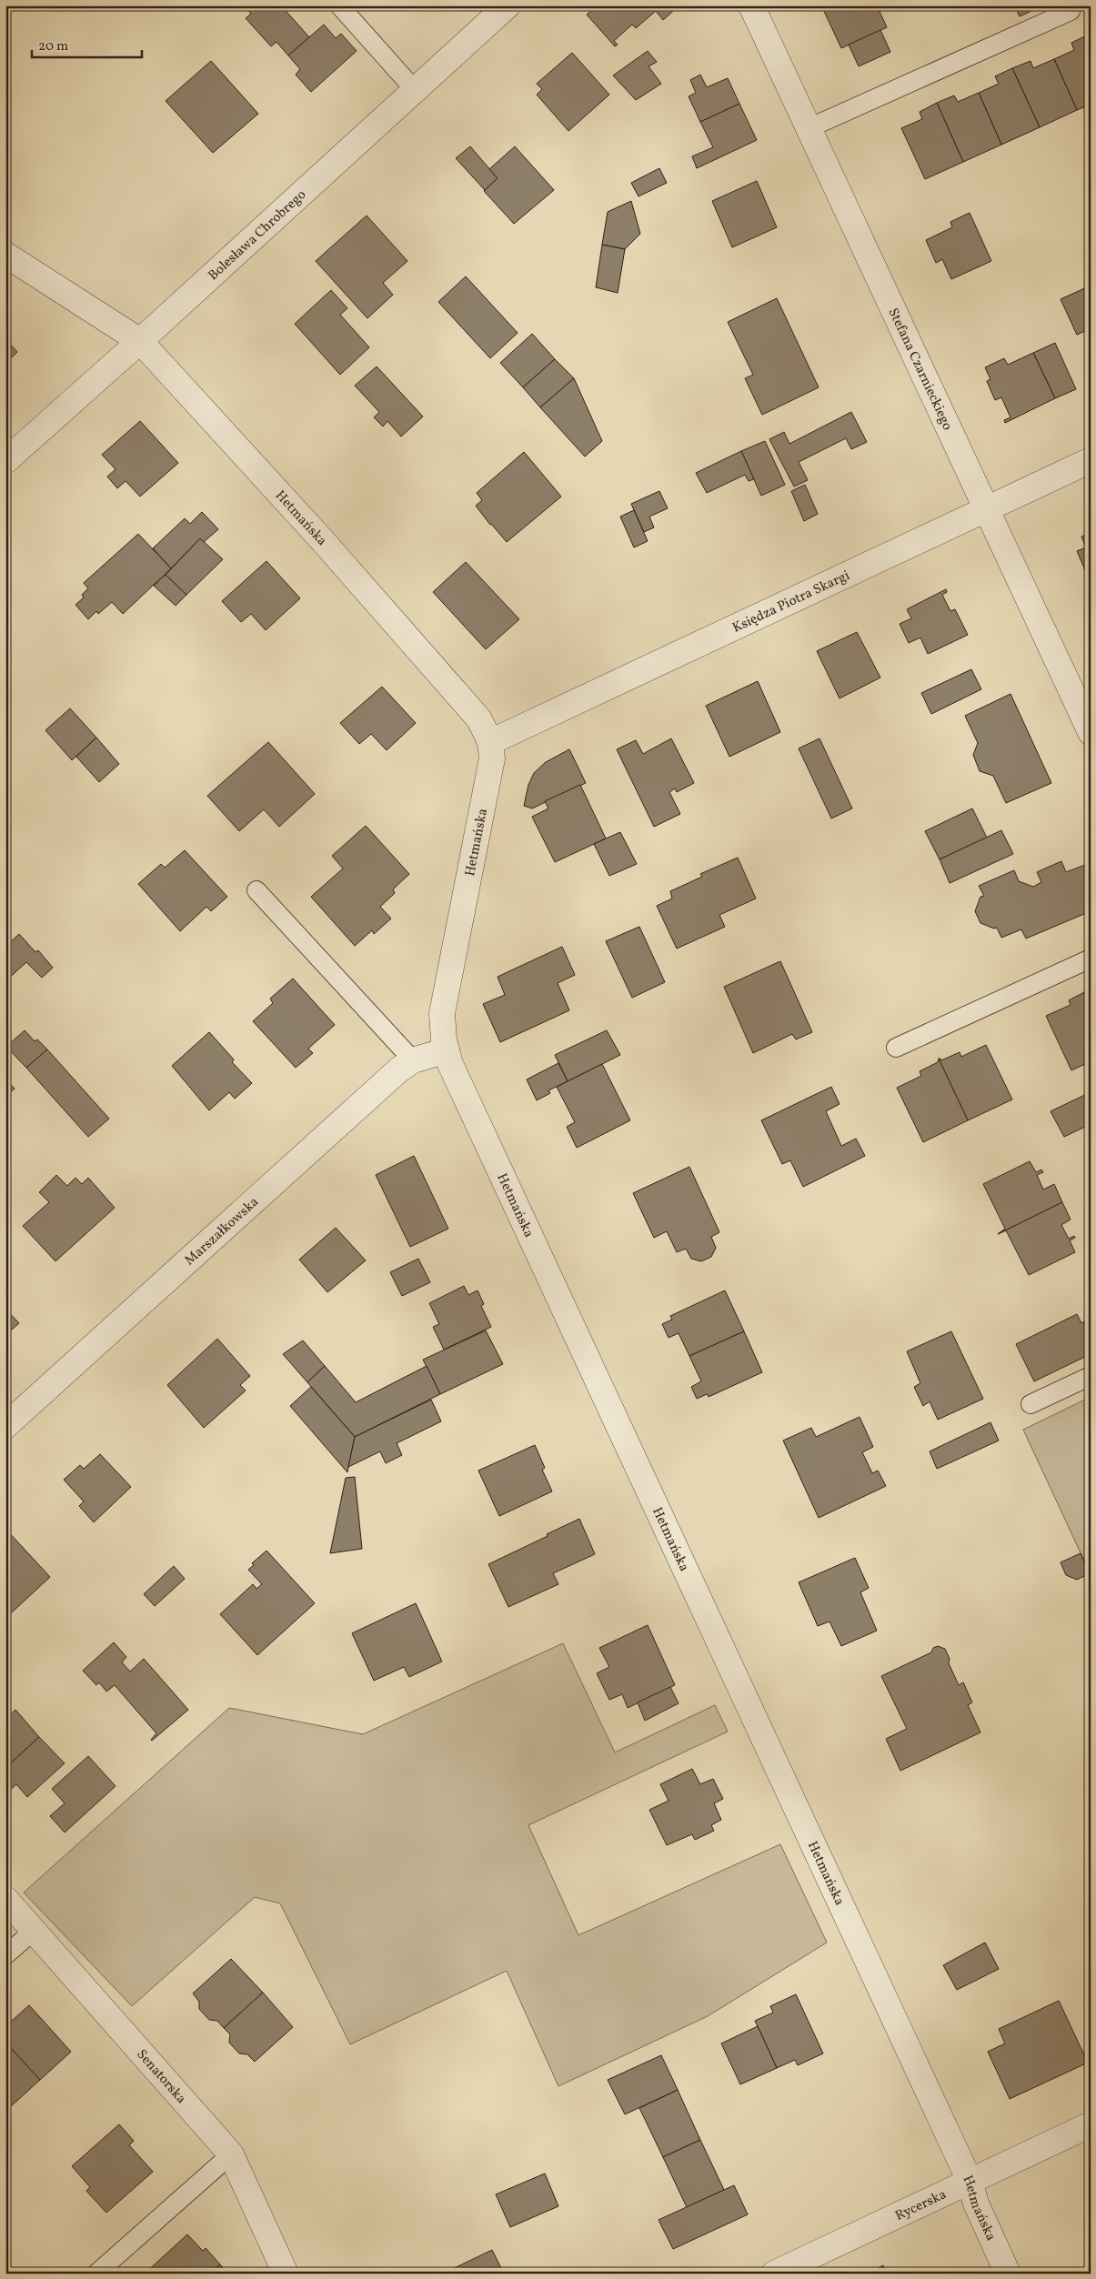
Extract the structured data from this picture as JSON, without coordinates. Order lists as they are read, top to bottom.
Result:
{
  "streets": {
    "street": [
      "Bolesława Chrobrego",
      "Stefana Czarnieckiego",
      "Hetmańska",
      "Księdza Piotra Skargi",
      "Marszałkowska",
      "Senatorska",
      "Rycerska"
    ]
  },
  "crossings": [
    ["Bolesława Chrobrego", "Hetmańska"],
    ["Stefana Czarnieckiego", "Księdza Piotra Skargi"],
    ["Hetmańska", "Księdza Piotra Skargi"],
    ["Hetmańska", "Marszałkowska"],
    ["Hetmańska", "Rycerska"]
  ],
  "scale_bar": "20 m"
}
